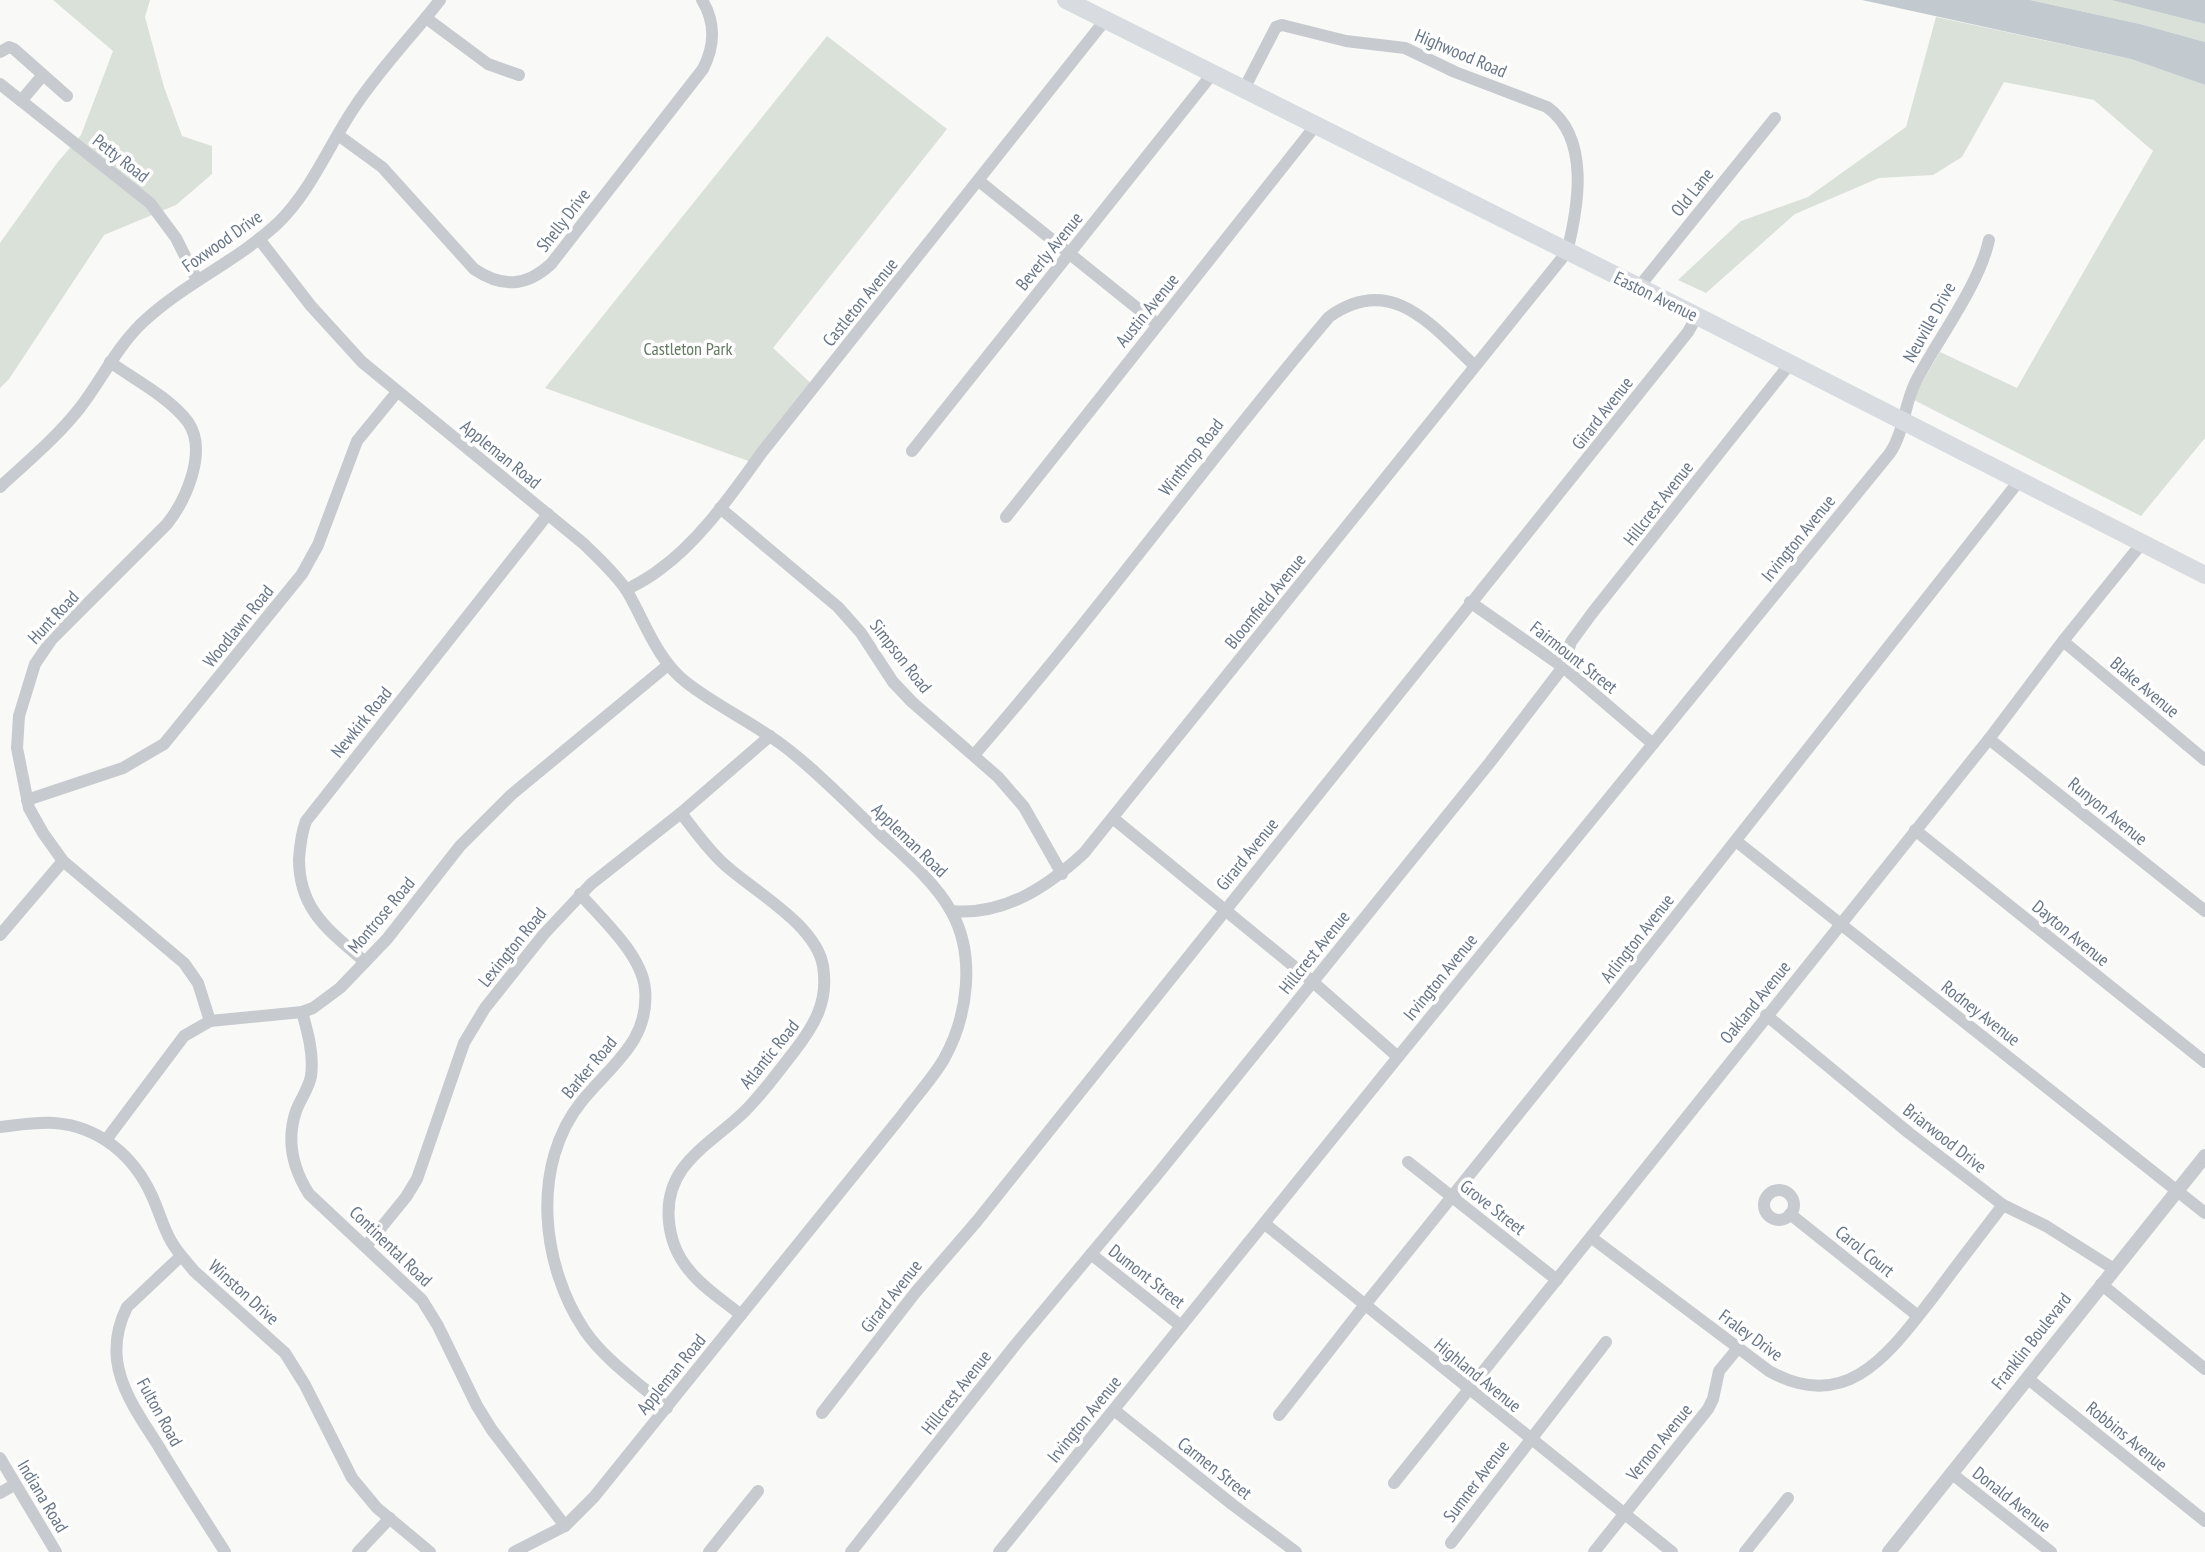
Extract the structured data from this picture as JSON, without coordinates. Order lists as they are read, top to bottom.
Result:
{
  "streets": {
    "main road": ["Easton Avenue"],
    "street": [
      "Highwood Road",
      "Petty Road",
      "Old Lane",
      "Shelly Drive",
      "Foxwood Drive",
      "Beverly Avenue",
      "Castleton Avenue",
      "Austin Avenue",
      "Neuville Drive",
      "Girard Avenue",
      "Appleman Road",
      "Winthrop Road",
      "Hillcrest Avenue",
      "Irvington Avenue",
      "Bloomfield Avenue",
      "Hunt Road",
      "Woodlawn Road",
      "Simpson Road",
      "Fairmount Street",
      "Blake Avenue",
      "Newkirk Road",
      "Runyon Avenue",
      "Montrose Road",
      "Dayton Avenue",
      "Arlington Avenue",
      "Lexington Road",
      "Oakland Avenue",
      "Rodney Avenue",
      "Atlantic Road",
      "Barker Road",
      "Briarwood Drive",
      "Grove Street",
      "Continental Road",
      "Carol Court",
      "Dumont Street",
      "Winston Drive",
      "Fraley Drive",
      "Franklin Boulevard",
      "Highland Avenue",
      "Fulton Road",
      "Robbins Avenue",
      "Vernon Avenue",
      "Carmen Street",
      "Sumner Avenue",
      "Indiana Road",
      "Donald Avenue"
    ]
  },
  "crossings": [
    ["Highwood Road", "Easton Avenue"],
    ["Highwood Road", "Bloomfield Avenue"],
    ["Petty Road", "Foxwood Drive"],
    ["Old Lane", "Easton Avenue"],
    ["Shelly Drive", "Foxwood Drive"],
    ["Foxwood Drive", "Appleman Road"],
    ["Foxwood Drive", "Hunt Road"],
    ["Beverly Avenue", "Easton Avenue"],
    ["Easton Avenue", "Castleton Avenue"],
    ["Easton Avenue", "Austin Avenue"],
    ["Easton Avenue", "Neuville Drive"],
    ["Easton Avenue", "Girard Avenue"],
    ["Easton Avenue", "Hillcrest Avenue"],
    ["Easton Avenue", "Irvington Avenue"],
    ["Easton Avenue", "Bloomfield Avenue"],
    ["Easton Avenue", "Arlington Avenue"],
    ["Easton Avenue", "Oakland Avenue"],
    ["Castleton Avenue", "Appleman Road"],
    ["Castleton Avenue", "Simpson Road"],
    ["Neuville Drive", "Irvington Avenue"],
    ["Girard Avenue", "Fairmount Street"],
    ["Appleman Road", "Bloomfield Avenue"],
    ["Appleman Road", "Woodlawn Road"],
    ["Appleman Road", "Newkirk Road"],
    ["Appleman Road", "Montrose Road"],
    ["Appleman Road", "Lexington Road"],
    ["Appleman Road", "Atlantic Road"],
    ["Appleman Road", "Barker Road"],
    ["Appleman Road", "Continental Road"],
    ["Winthrop Road", "Bloomfield Avenue"],
    ["Winthrop Road", "Simpson Road"],
    ["Hillcrest Avenue", "Fairmount Street"],
    ["Hillcrest Avenue", "Dumont Street"],
    ["Irvington Avenue", "Fairmount Street"],
    ["Irvington Avenue", "Dumont Street"],
    ["Irvington Avenue", "Highland Avenue"],
    ["Irvington Avenue", "Carmen Street"],
    ["Bloomfield Avenue", "Simpson Road"],
    ["Hunt Road", "Woodlawn Road"],
    ["Hunt Road", "Montrose Road"],
    ["Blake Avenue", "Oakland Avenue"],
    ["Newkirk Road", "Montrose Road"],
    ["Runyon Avenue", "Oakland Avenue"],
    ["Montrose Road", "Continental Road"],
    ["Montrose Road", "Winston Drive"],
    ["Dayton Avenue", "Oakland Avenue"],
    ["Arlington Avenue", "Rodney Avenue"],
    ["Arlington Avenue", "Grove Street"],
    ["Arlington Avenue", "Highland Avenue"],
    ["Lexington Road", "Atlantic Road"],
    ["Lexington Road", "Barker Road"],
    ["Lexington Road", "Continental Road"],
    ["Oakland Avenue", "Rodney Avenue"],
    ["Oakland Avenue", "Briarwood Drive"],
    ["Oakland Avenue", "Grove Street"],
    ["Oakland Avenue", "Fraley Drive"],
    ["Oakland Avenue", "Highland Avenue"],
    ["Rodney Avenue", "Franklin Boulevard"],
    ["Briarwood Drive", "Fraley Drive"],
    ["Briarwood Drive", "Franklin Boulevard"],
    ["Carol Court", "Fraley Drive"],
    ["Winston Drive", "Fulton Road"],
    ["Fraley Drive", "Vernon Avenue"],
    ["Franklin Boulevard", "Robbins Avenue"],
    ["Franklin Boulevard", "Donald Avenue"],
    ["Highland Avenue", "Vernon Avenue"],
    ["Highland Avenue", "Sumner Avenue"]
  ],
  "parks": ["Castleton Park"]
}
